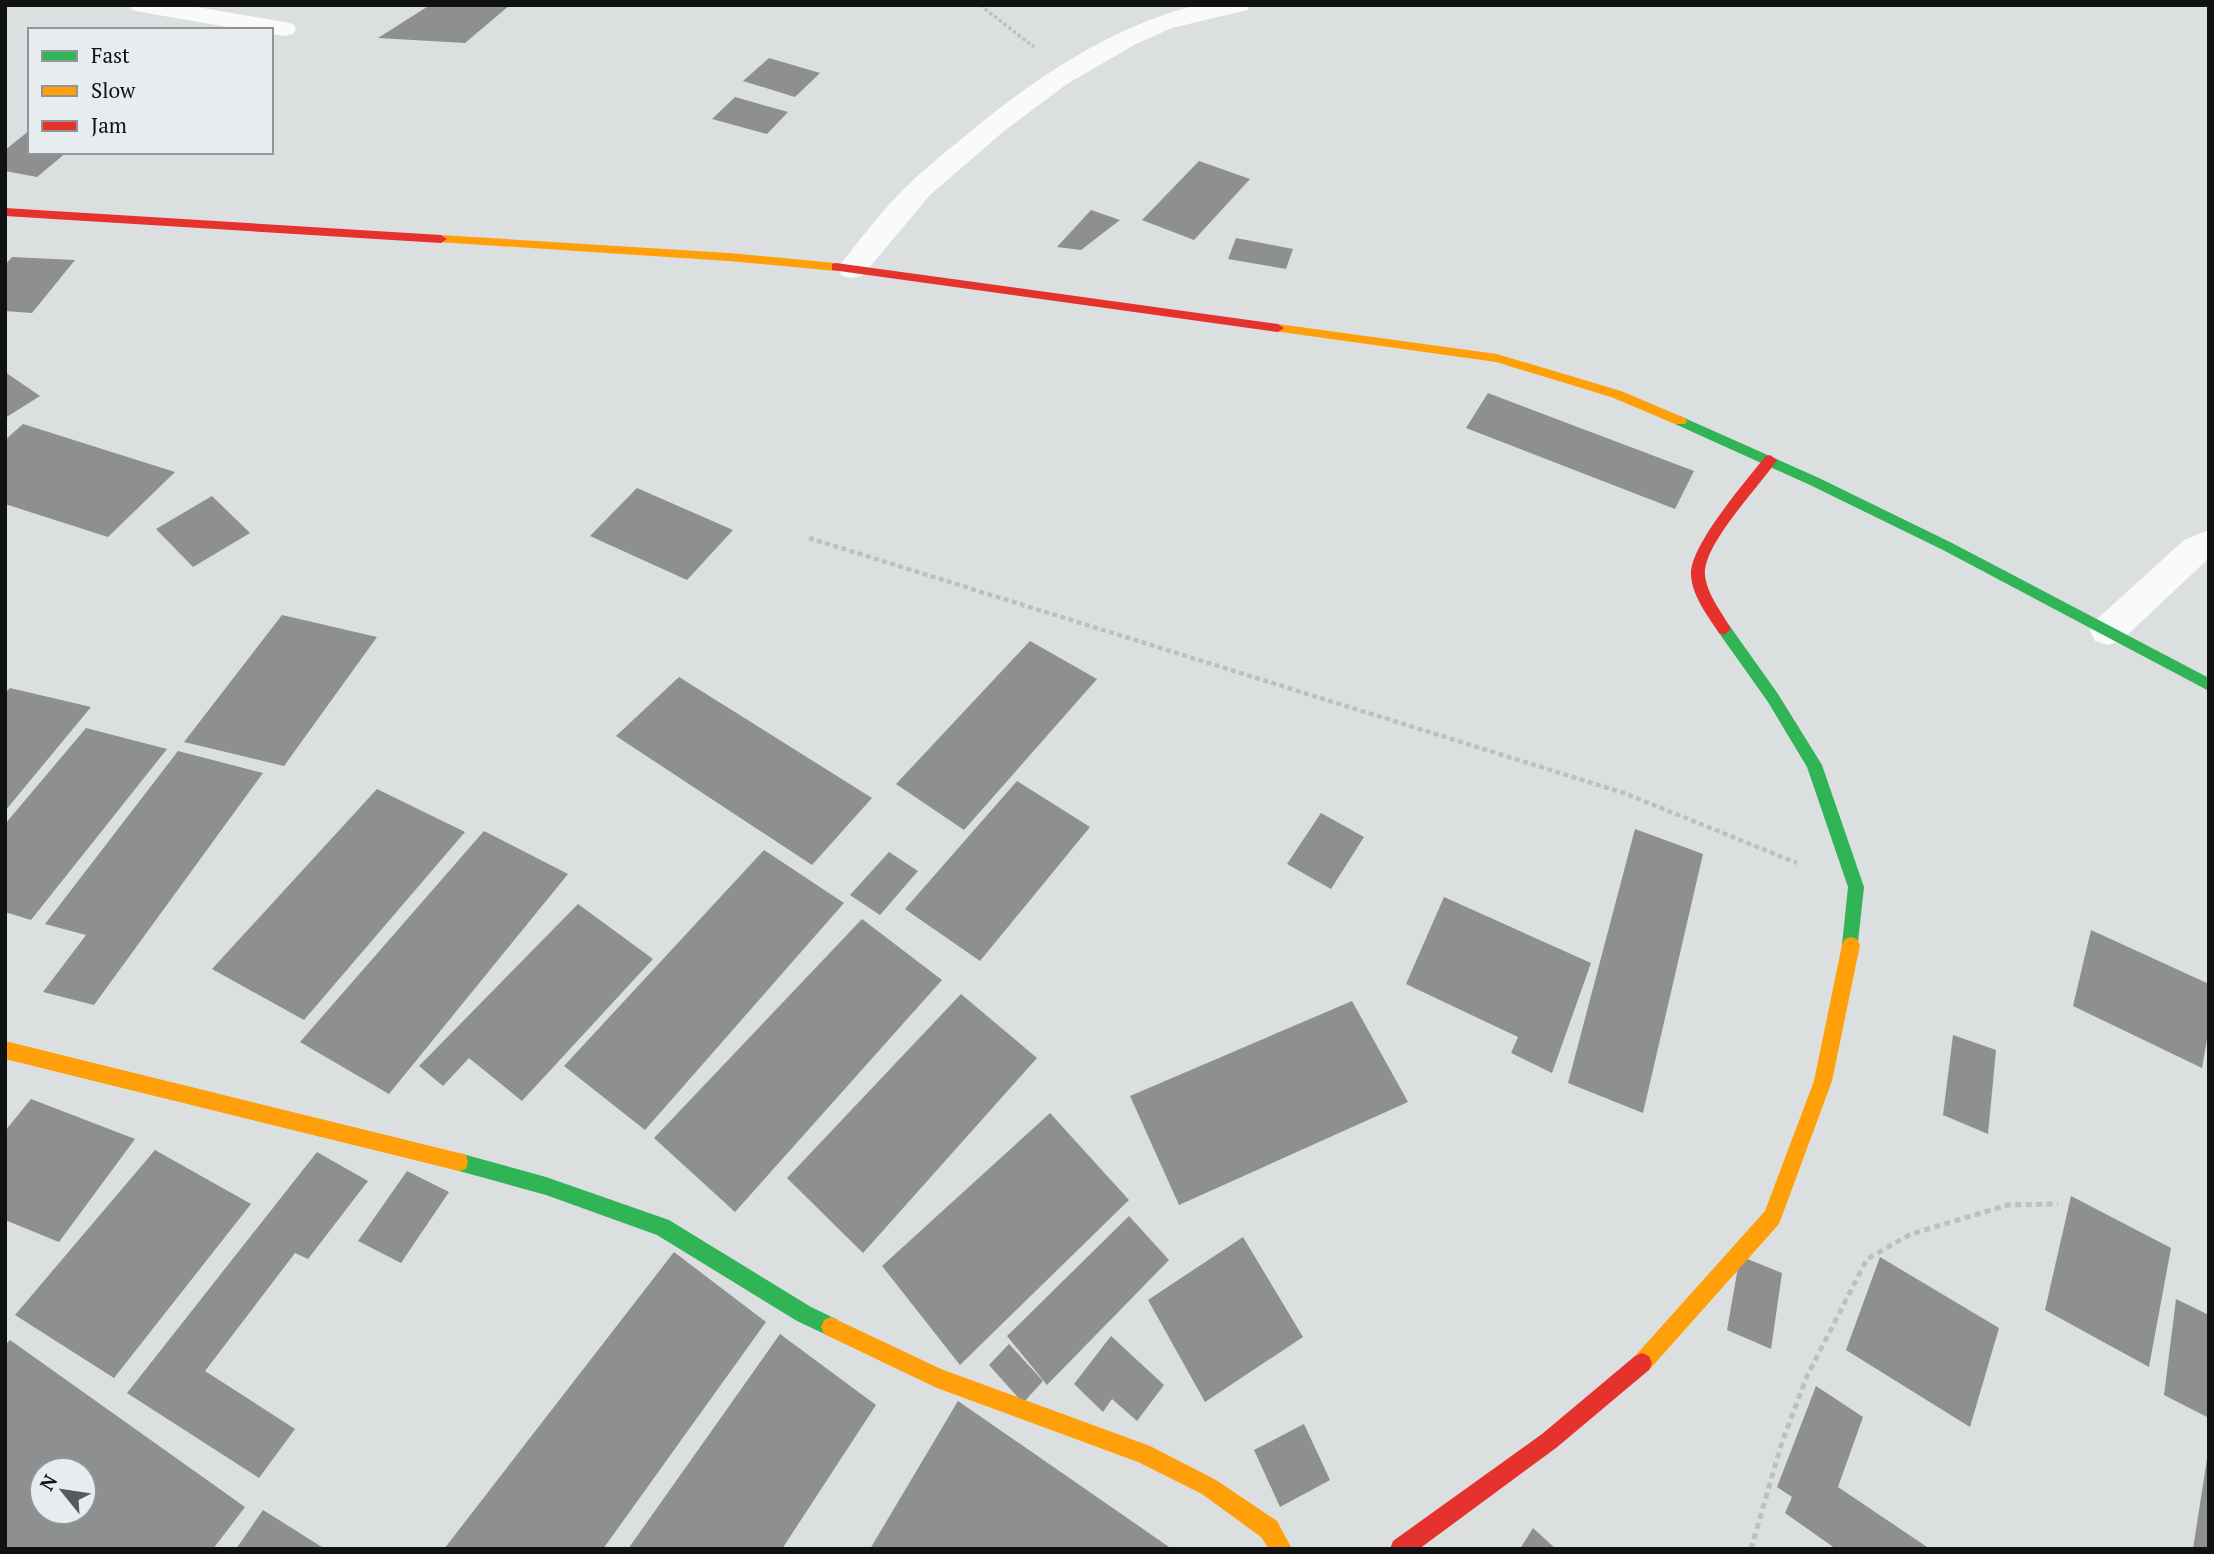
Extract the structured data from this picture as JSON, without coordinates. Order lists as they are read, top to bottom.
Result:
{
  "legend": ["Fast", "Slow", "Jam"],
  "north": "top left"
}
